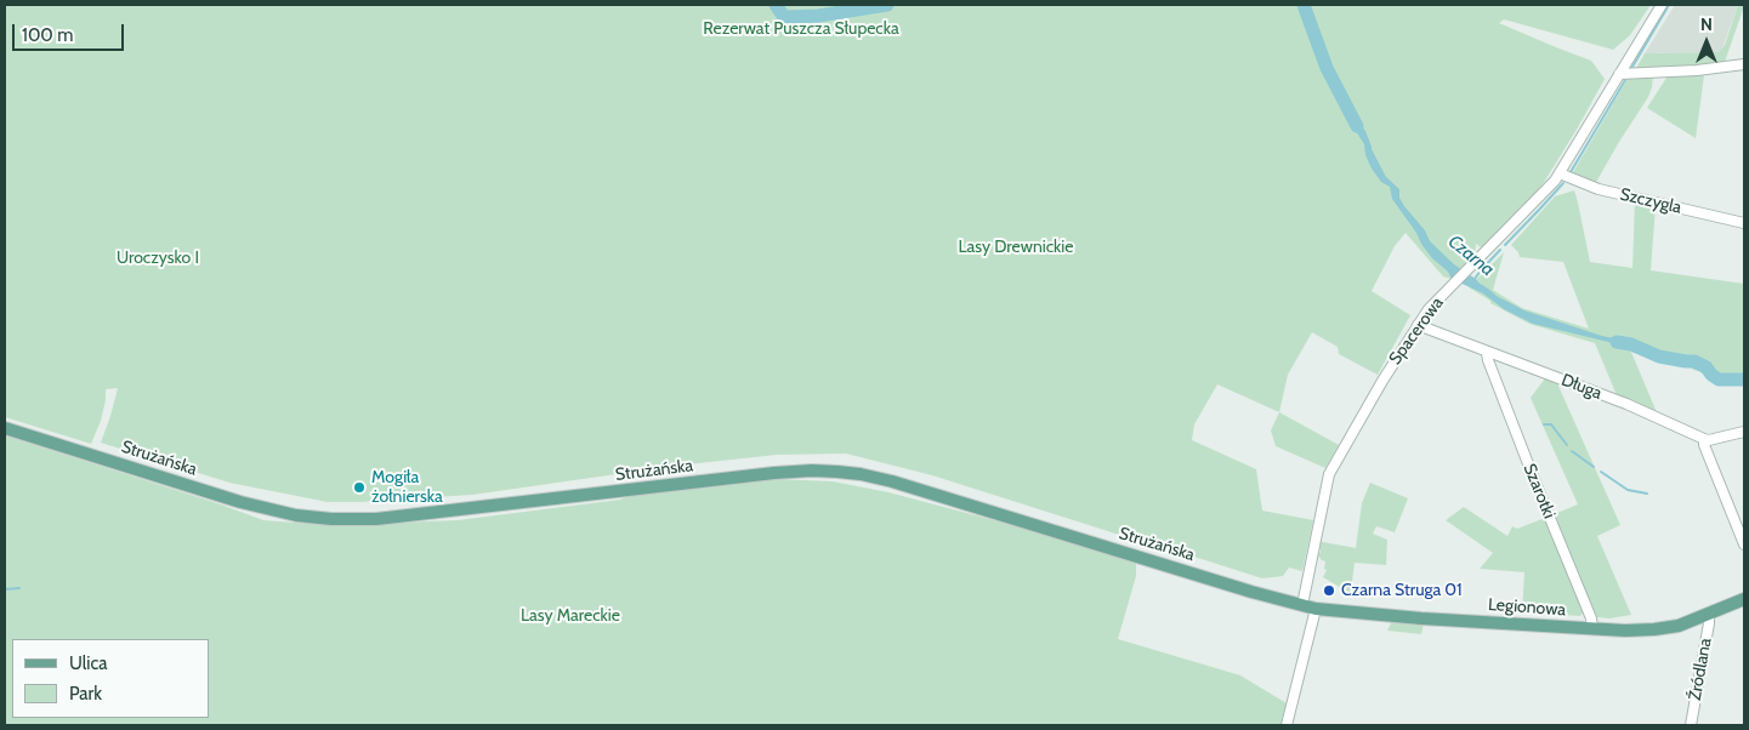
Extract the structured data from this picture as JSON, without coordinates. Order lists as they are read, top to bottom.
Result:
{
  "streets": {
    "main road": ["Strużańska", "Legionowa"],
    "street": [
      "Szczygla",
      "Spacerowa",
      "Długa",
      "Szarotki",
      "Źródlana"
    ]
  },
  "crossings": [
    ["Szczygla", "Spacerowa"],
    ["Spacerowa", "Długa"],
    ["Spacerowa", "Strużańska"],
    ["Spacerowa", "Legionowa"],
    ["Długa", "Szarotki"],
    ["Strużańska", "Legionowa"],
    ["Szarotki", "Legionowa"],
    ["Legionowa", "Źródlana"]
  ],
  "water": ["Czarna"],
  "parks": [
    "Rezerwat Puszcza Słupecka",
    "Lasy Drewnickie",
    "Uroczysko I",
    "Lasy Mareckie"
  ],
  "places": ["Mogiła żołnierska", "Czarna Struga 01"],
  "legend": ["Ulica", "Park"],
  "scale_bar": "100 m",
  "north": "top"
}
